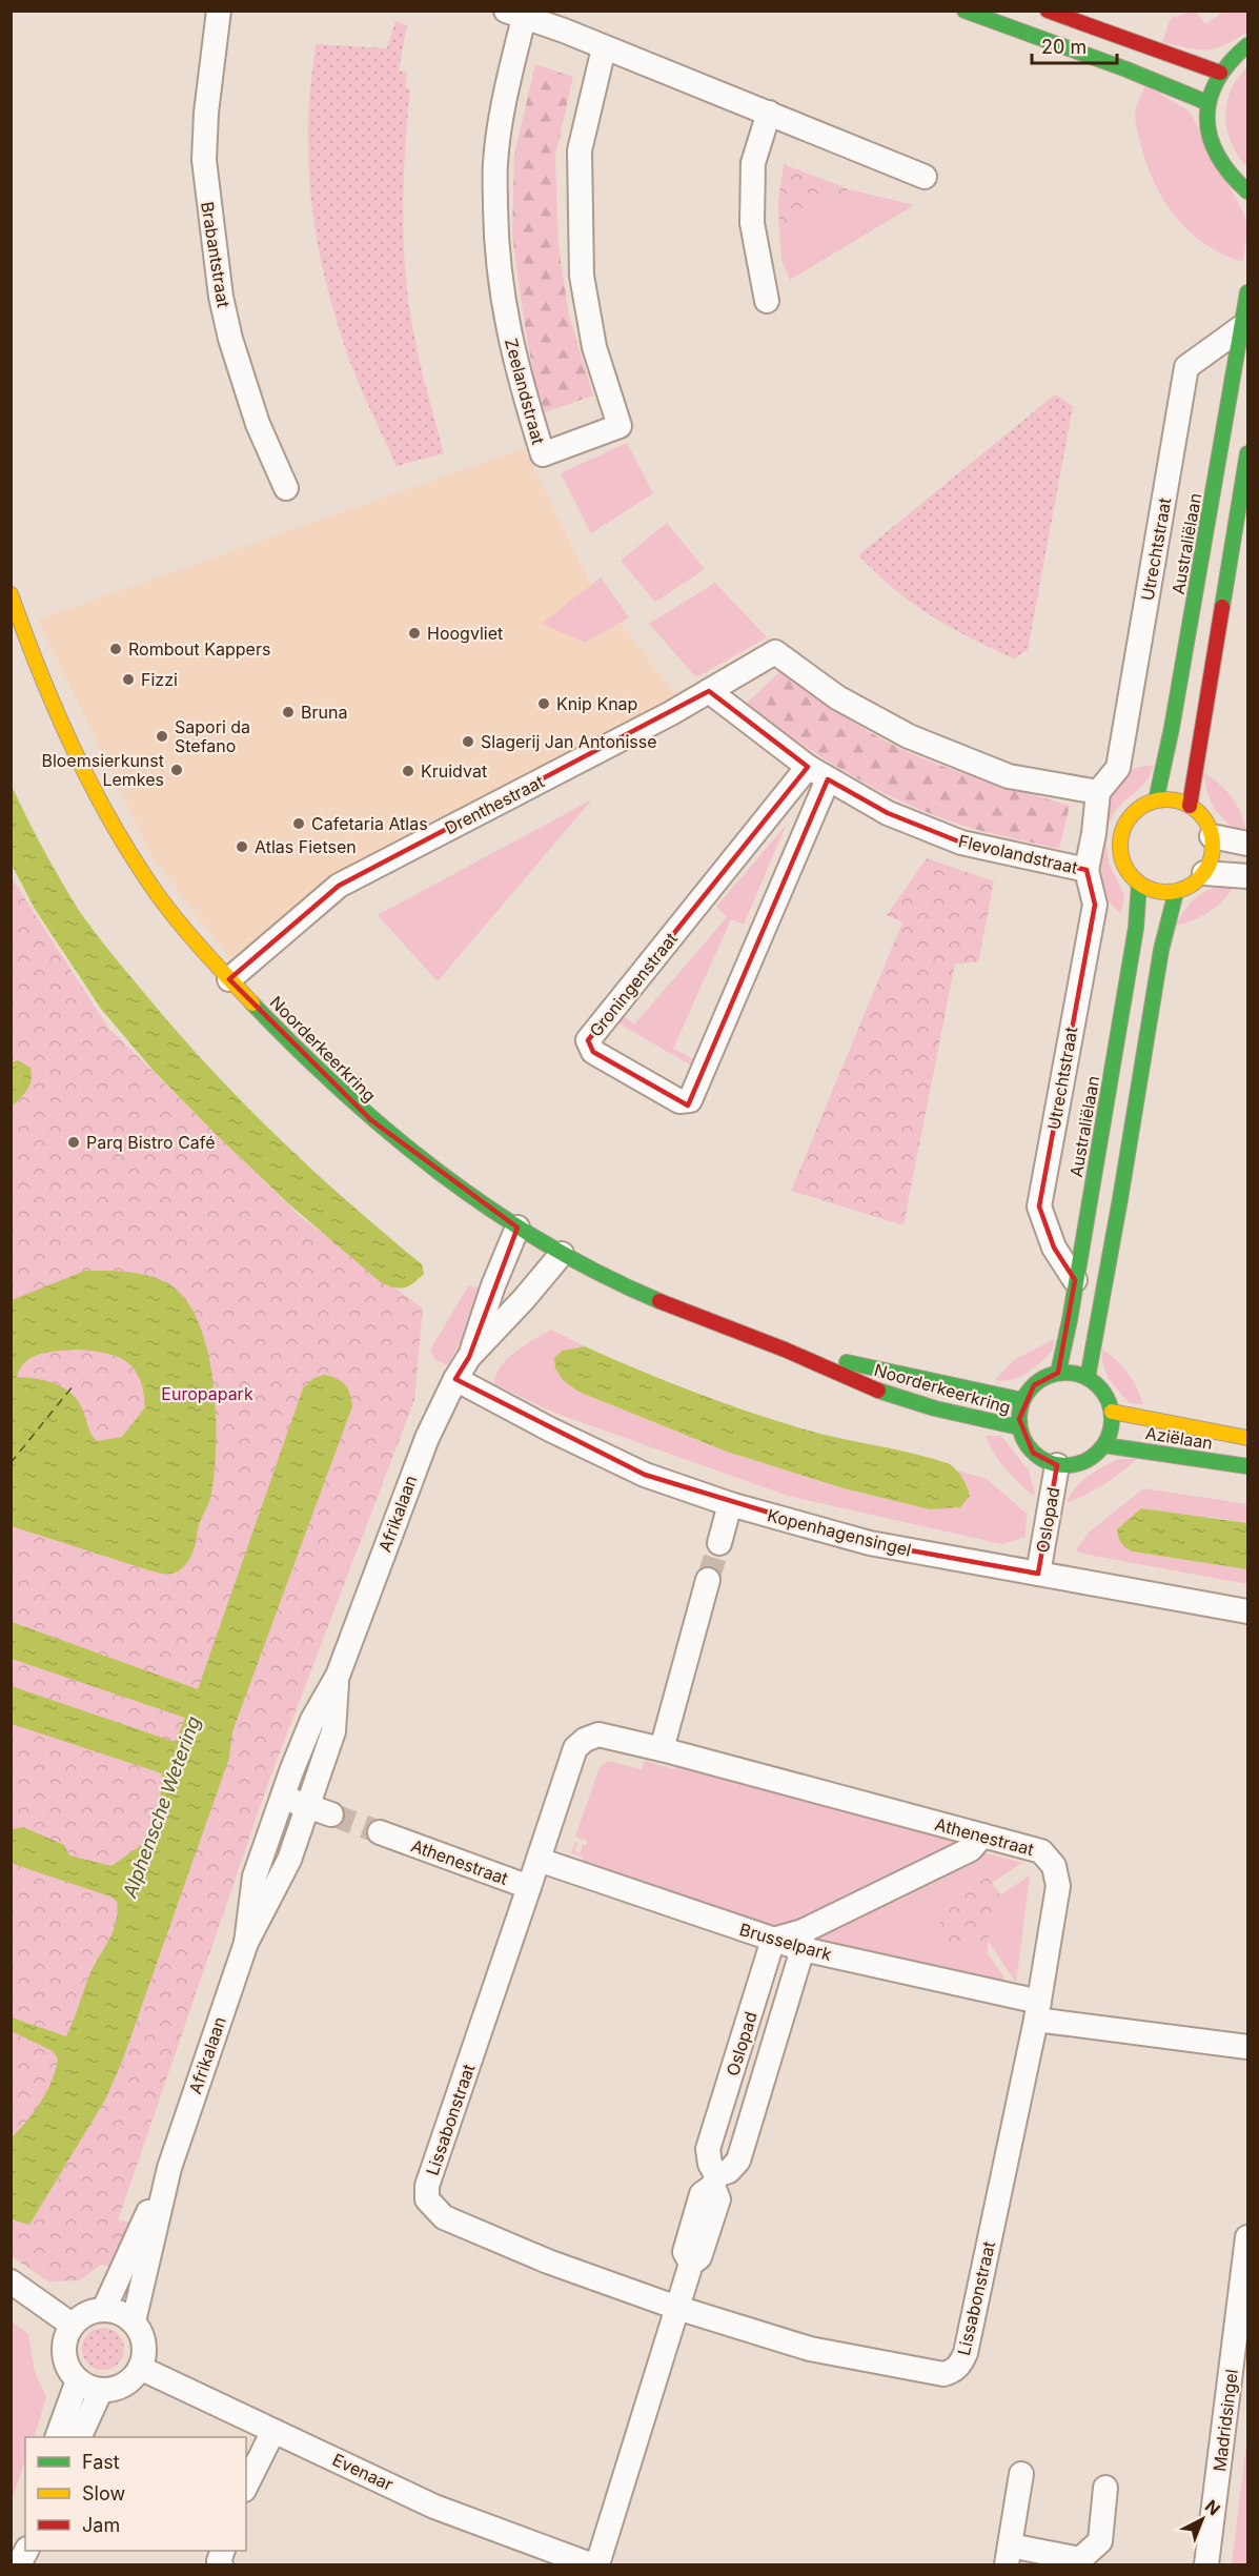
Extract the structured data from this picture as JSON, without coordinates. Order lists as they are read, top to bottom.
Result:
{
  "streets": {
    "street": [
      "Brabantstraat",
      "Zeelandstraat",
      "Australiëlaan",
      "Utrechtstraat",
      "Drenthestraat",
      "Flevolandstraat",
      "Groningenstraat",
      "Noorderkeerkring",
      "Aziëlaan",
      "Afrikalaan",
      "Oslopad",
      "Kopenhagensingel",
      "Athenestraat",
      "Brusselpark",
      "Lissabonstraat",
      "Madridsingel",
      "Evenaar"
    ]
  },
  "crossings": [
    ["Australiëlaan", "Utrechtstraat"],
    ["Australiëlaan", "Noorderkeerkring"],
    ["Australiëlaan", "Aziëlaan"],
    ["Australiëlaan", "Oslopad"],
    ["Utrechtstraat", "Drenthestraat"],
    ["Utrechtstraat", "Flevolandstraat"],
    ["Drenthestraat", "Flevolandstraat"],
    ["Drenthestraat", "Noorderkeerkring"],
    ["Flevolandstraat", "Groningenstraat"],
    ["Noorderkeerkring", "Aziëlaan"],
    ["Noorderkeerkring", "Afrikalaan"],
    ["Noorderkeerkring", "Oslopad"],
    ["Aziëlaan", "Oslopad"],
    ["Afrikalaan", "Kopenhagensingel"],
    ["Afrikalaan", "Evenaar"],
    ["Oslopad", "Kopenhagensingel"],
    ["Oslopad", "Brusselpark"],
    ["Oslopad", "Lissabonstraat"],
    ["Athenestraat", "Brusselpark"],
    ["Athenestraat", "Lissabonstraat"],
    ["Brusselpark", "Lissabonstraat"]
  ],
  "water": ["Alphensche Wetering"],
  "parks": ["Europapark"],
  "places": [
    "Hoogvliet",
    "Rombout Kappers",
    "Fizzi",
    "Knip Knap",
    "Bruna",
    "Sapori da Stefano",
    "Slagerij Jan Antonisse",
    "Bloemsierkunst Lemkes",
    "Kruidvat",
    "Cafetaria Atlas",
    "Atlas Fietsen",
    "Parq Bistro Café"
  ],
  "legend": ["Fast", "Slow", "Jam"],
  "scale_bar": "20 m",
  "north": "top right"
}
